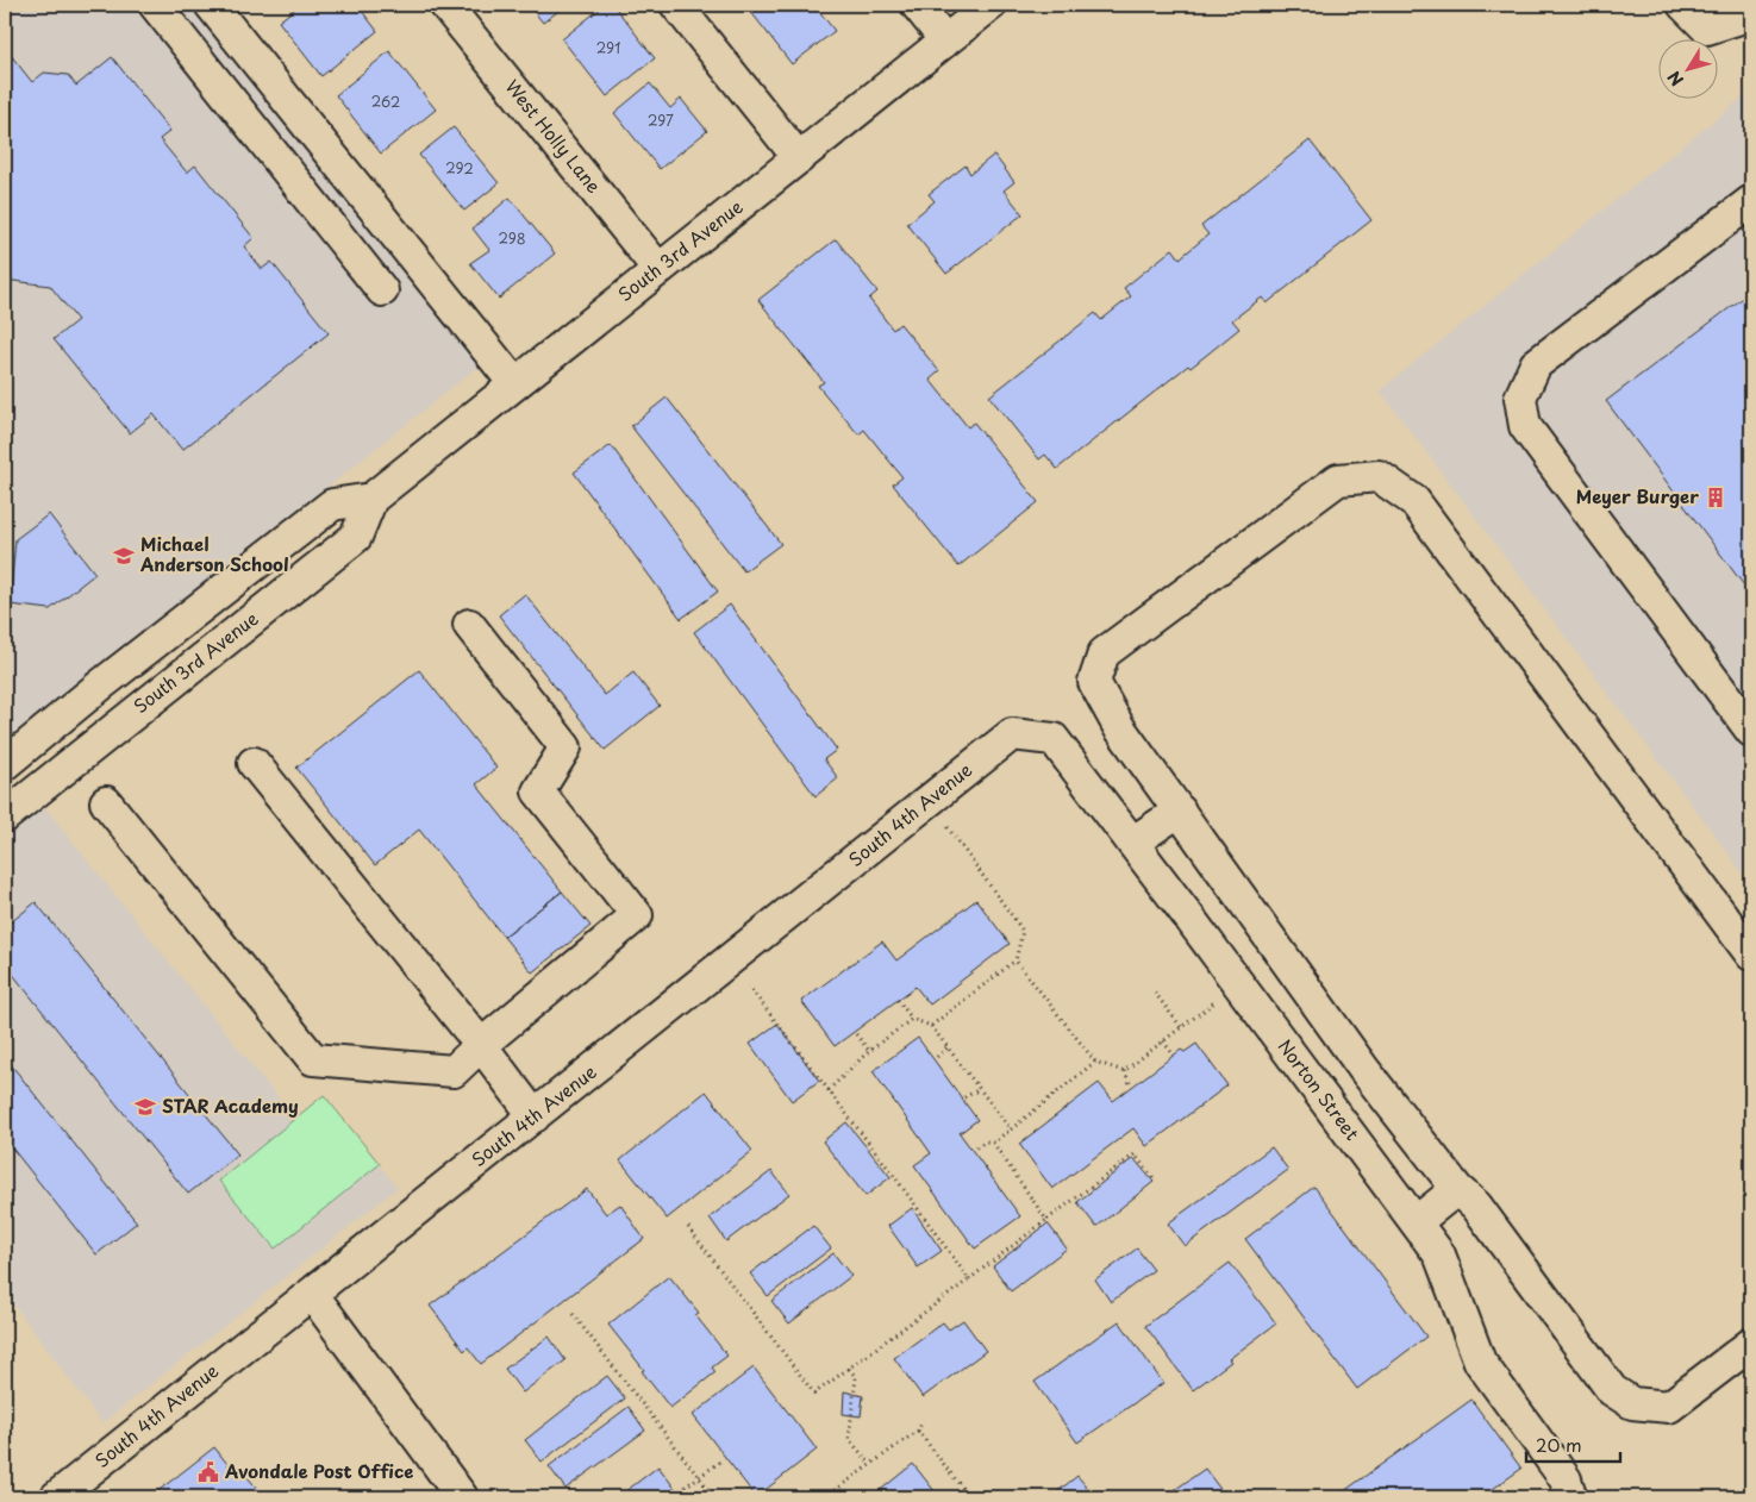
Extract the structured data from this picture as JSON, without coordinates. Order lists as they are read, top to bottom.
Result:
{
  "streets": {
    "street": [
      "West Holly Lane",
      "South 3rd Avenue",
      "South 4th Avenue",
      "Norton Street"
    ]
  },
  "crossings": [
    ["West Holly Lane", "South 3rd Avenue"],
    ["South 4th Avenue", "Norton Street"]
  ],
  "places": {
    "building": ["Meyer Burger"],
    "school or university": ["Michael Anderson School", "STAR Academy"],
    "public building": ["Avondale Post Office"]
  },
  "house_numbers": [
    "291",
    "262",
    "297",
    "292",
    "298"
  ],
  "scale_bar": "20 m",
  "north": "bottom left"
}
